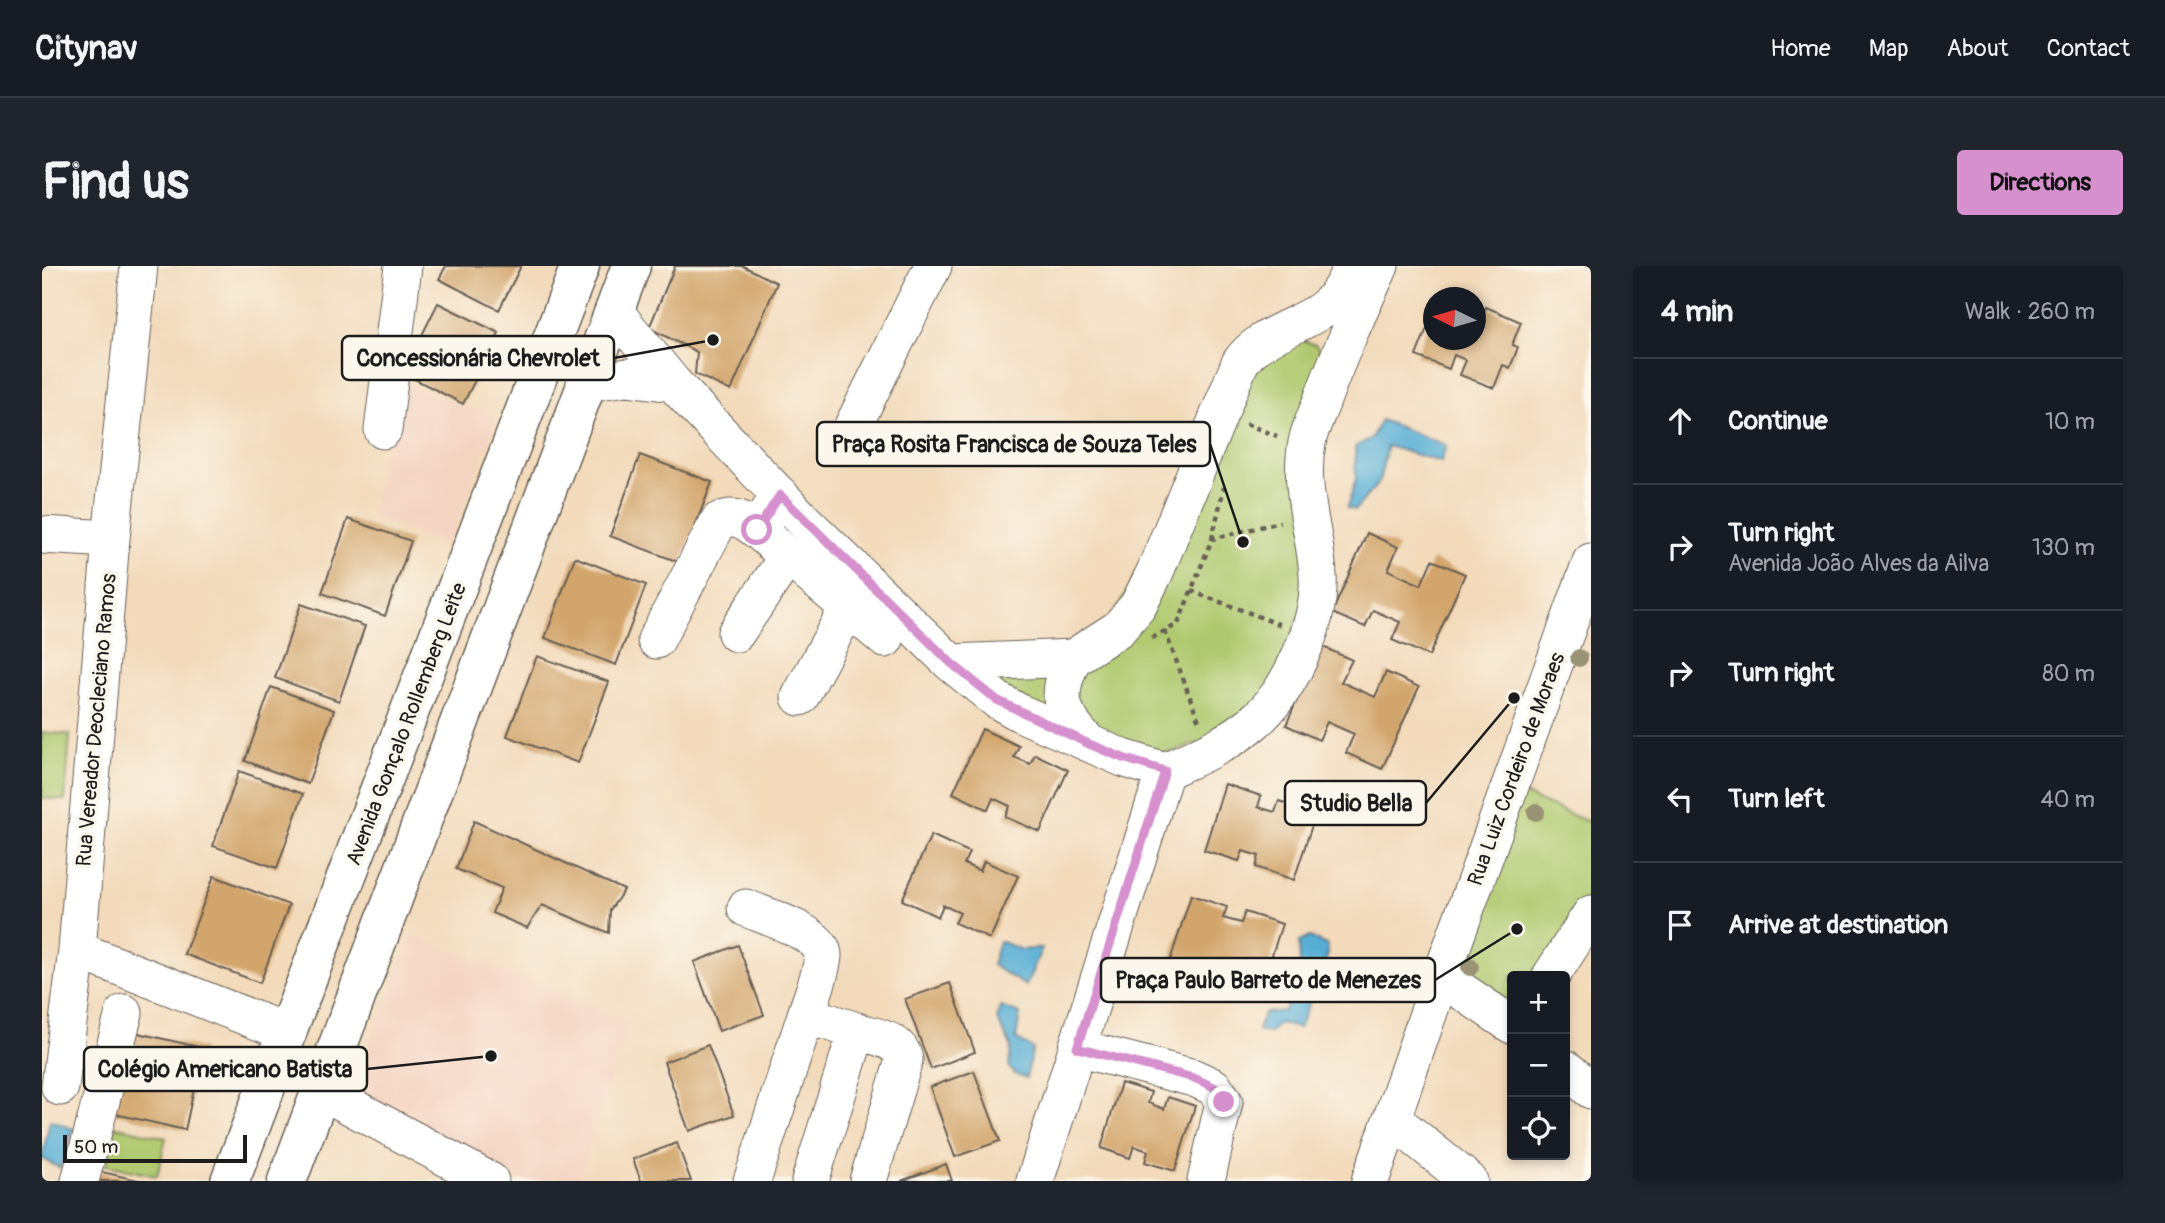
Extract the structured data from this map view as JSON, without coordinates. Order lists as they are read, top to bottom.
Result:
{
  "streets": {
    "main road": ["Avenida Gonçalo Rollemberg Leite"],
    "street": ["Rua Vereador Deocleciano Ramos", "Rua Luiz Cordeiro de Moraes"]
  },
  "places": [
    "Concessionária Chevrolet",
    "Praça Rosita Francisca de Souza Teles",
    "Studio Bella",
    "Praça Paulo Barreto de Menezes",
    "Colégio Americano Batista"
  ],
  "scale_bar": "50 m",
  "north": "left",
  "page": {
    "header": "Citynav",
    "nav": [
      "Home",
      "Map",
      "About",
      "Contact"
    ],
    "buttons": "Directions",
    "title": "Find us",
    "heading": ["4 min", "Walk · 260 m"],
    "list": [
      ["Continue", "10 m"],
      ["Turn right", "Avenida João Alves da Ailva", "130 m"],
      ["Turn right", "80 m"],
      ["Turn left", "40 m"],
      "Arrive at destination"
    ],
    "map_buttons": ["+", "−"],
    "scale": "50 m"
  }
}
